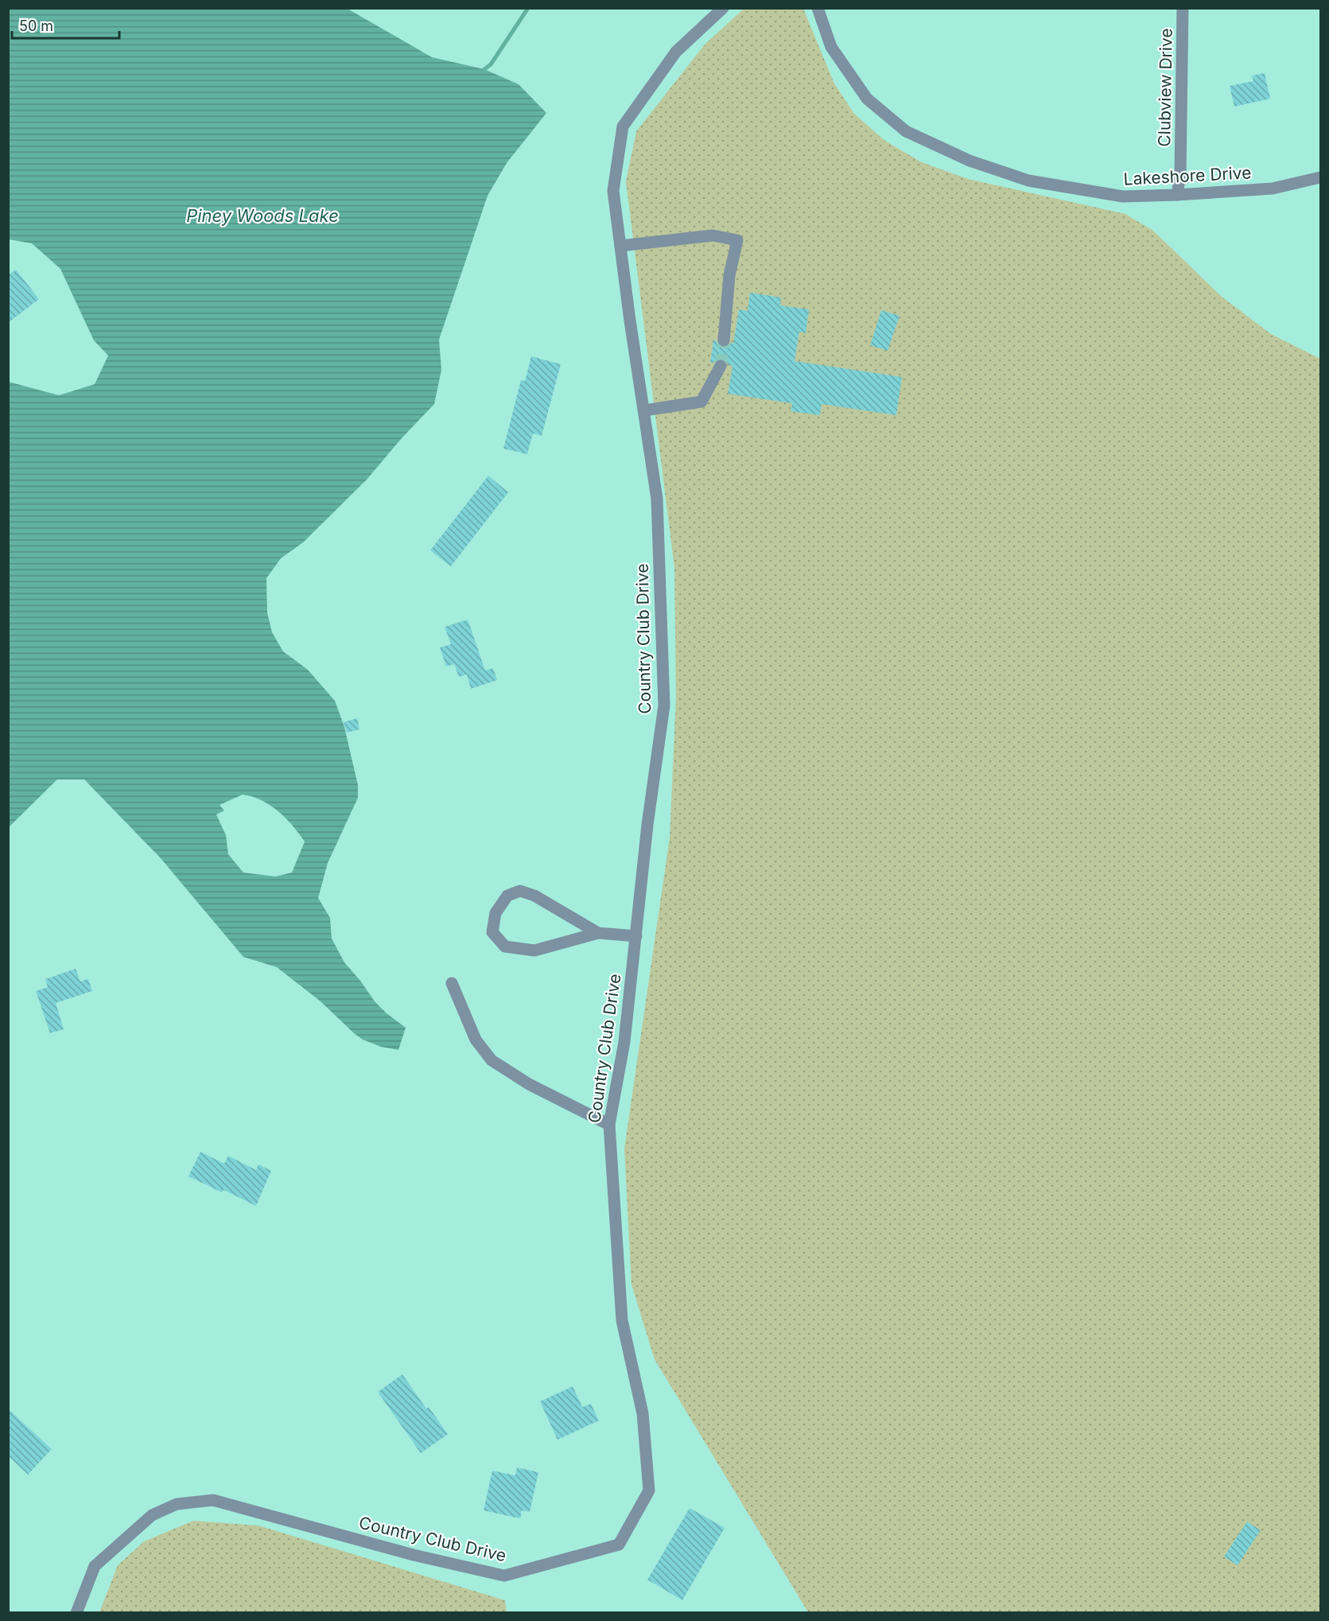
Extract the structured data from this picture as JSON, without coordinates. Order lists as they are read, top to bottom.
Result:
{
  "streets": {
    "street": ["Clubview Drive", "Lakeshore Drive", "Country Club Drive"]
  },
  "crossings": [
    ["Clubview Drive", "Lakeshore Drive"]
  ],
  "water": ["Piney Woods Lake"],
  "scale_bar": "50 m"
}
